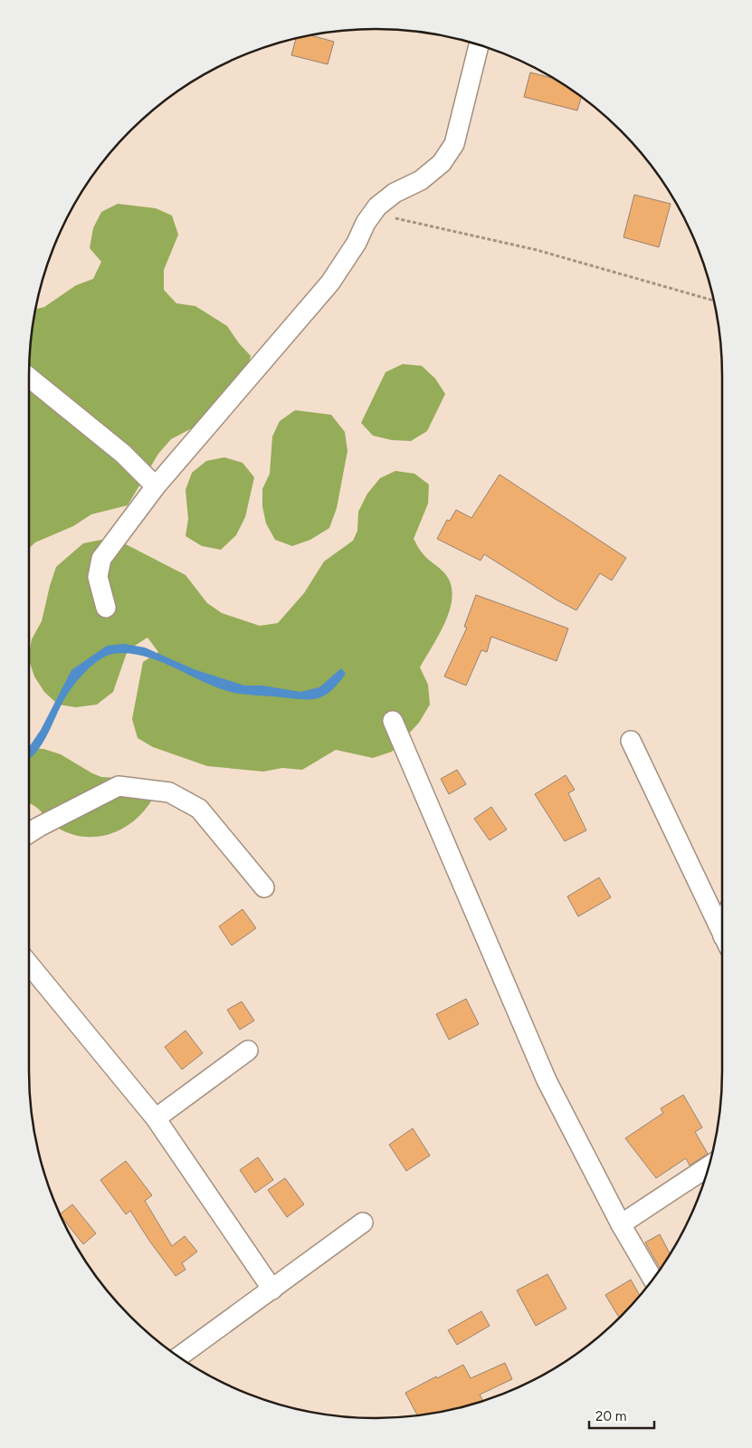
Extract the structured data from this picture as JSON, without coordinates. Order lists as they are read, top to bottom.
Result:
{
  "scale_bar": "20 m"
}
